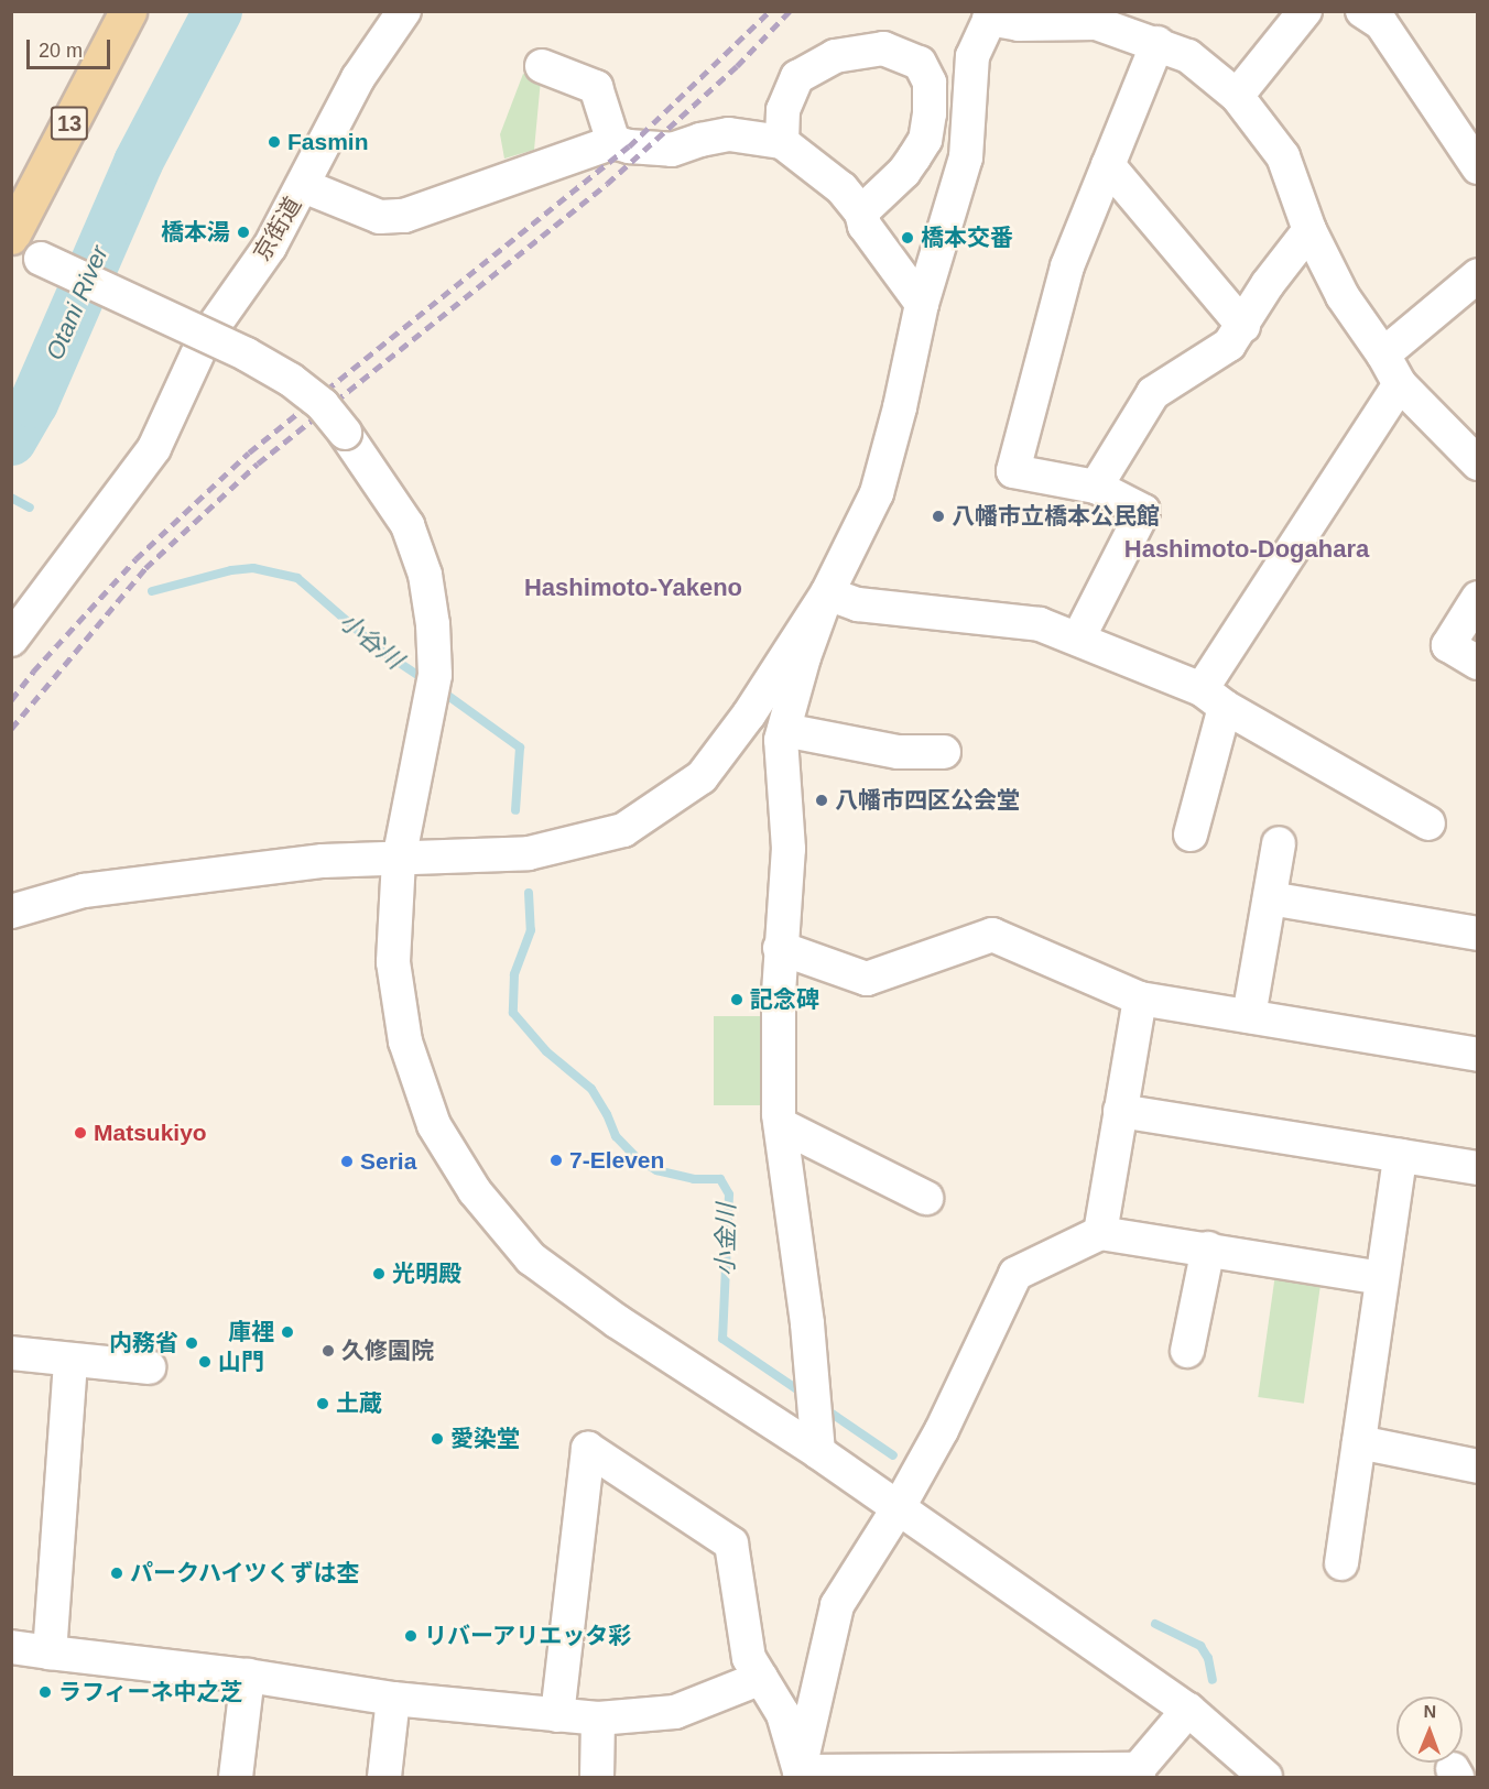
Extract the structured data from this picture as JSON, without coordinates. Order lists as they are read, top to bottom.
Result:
{
  "streets": {
    "main road": ["13"],
    "street": ["京街道"]
  },
  "districts": ["Hashimoto-Dogahara", "Hashimoto-Yakeno"],
  "water": ["Otani River", "小谷川", "小金川"],
  "places": [
    "Fasmin",
    "橋本湯",
    "橋本交番",
    "八幡市立橋本公民館",
    "八幡市四区公会堂",
    "記念碑",
    "Matsukiyo",
    "7-Eleven",
    "Seria",
    "光明殿",
    "庫裡",
    "内務省",
    "久修園院",
    "山門",
    "土蔵",
    "愛染堂",
    "パークハイツくずは杢",
    "リバーアリエッタ彩",
    "ラフィーネ中之芝"
  ],
  "scale_bar": "20 m",
  "north": "top"
}
